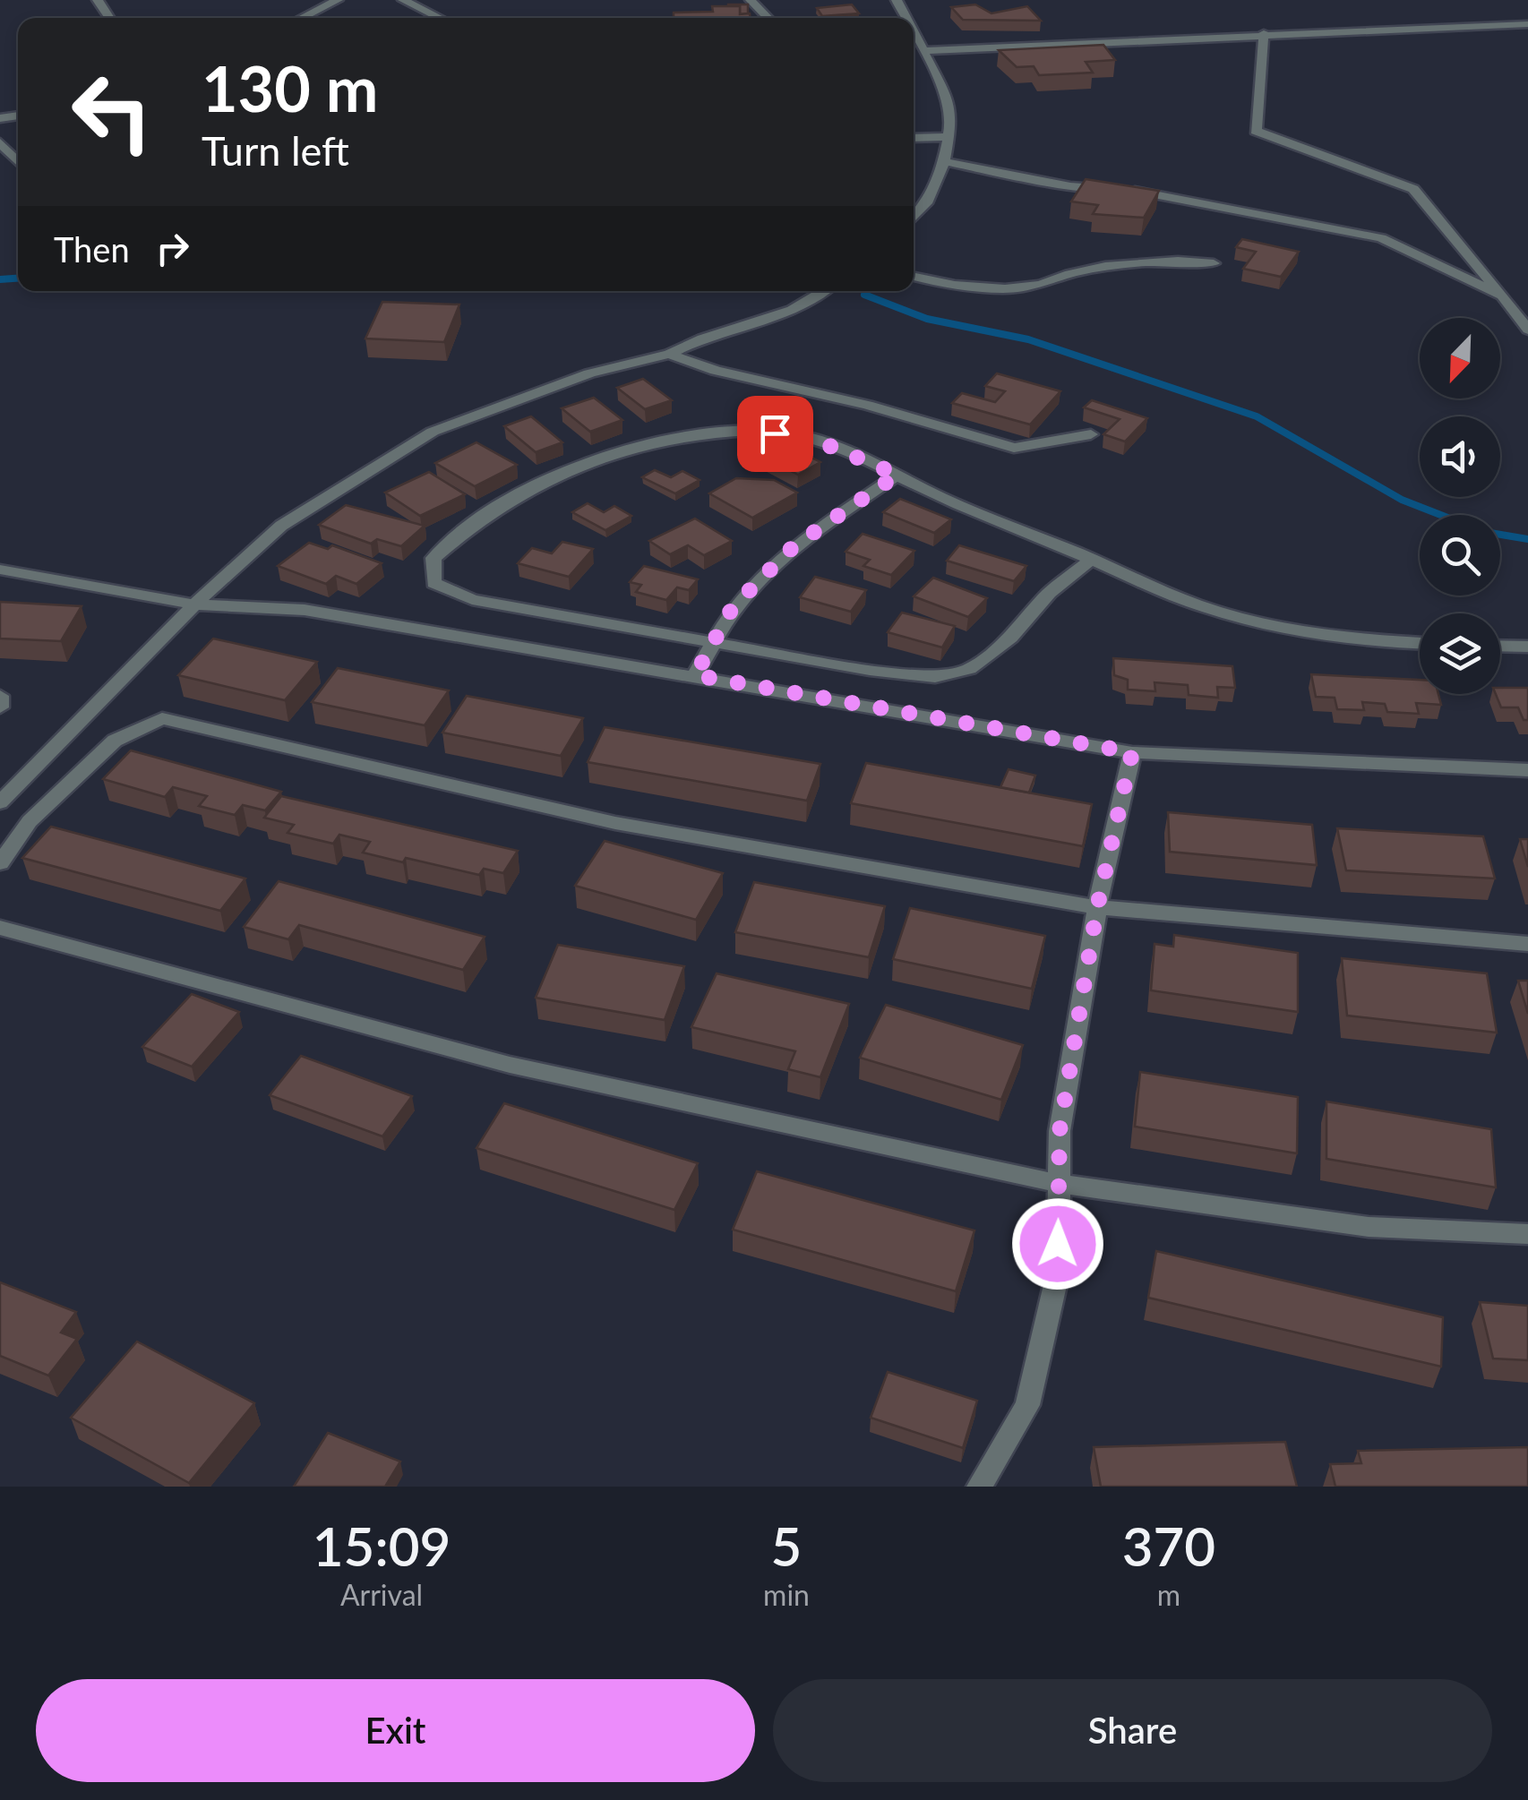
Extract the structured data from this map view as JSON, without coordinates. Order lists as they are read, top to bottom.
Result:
{
  "north": "bottom left",
  "page": {
    "turn": ["130 m", "Turn left"],
    "then": "Then",
    "eta": [
      "15:09",
      "Arrival",
      "5",
      "min",
      "370",
      "m"
    ],
    "buttons": ["Exit", "Share"]
  }
}
